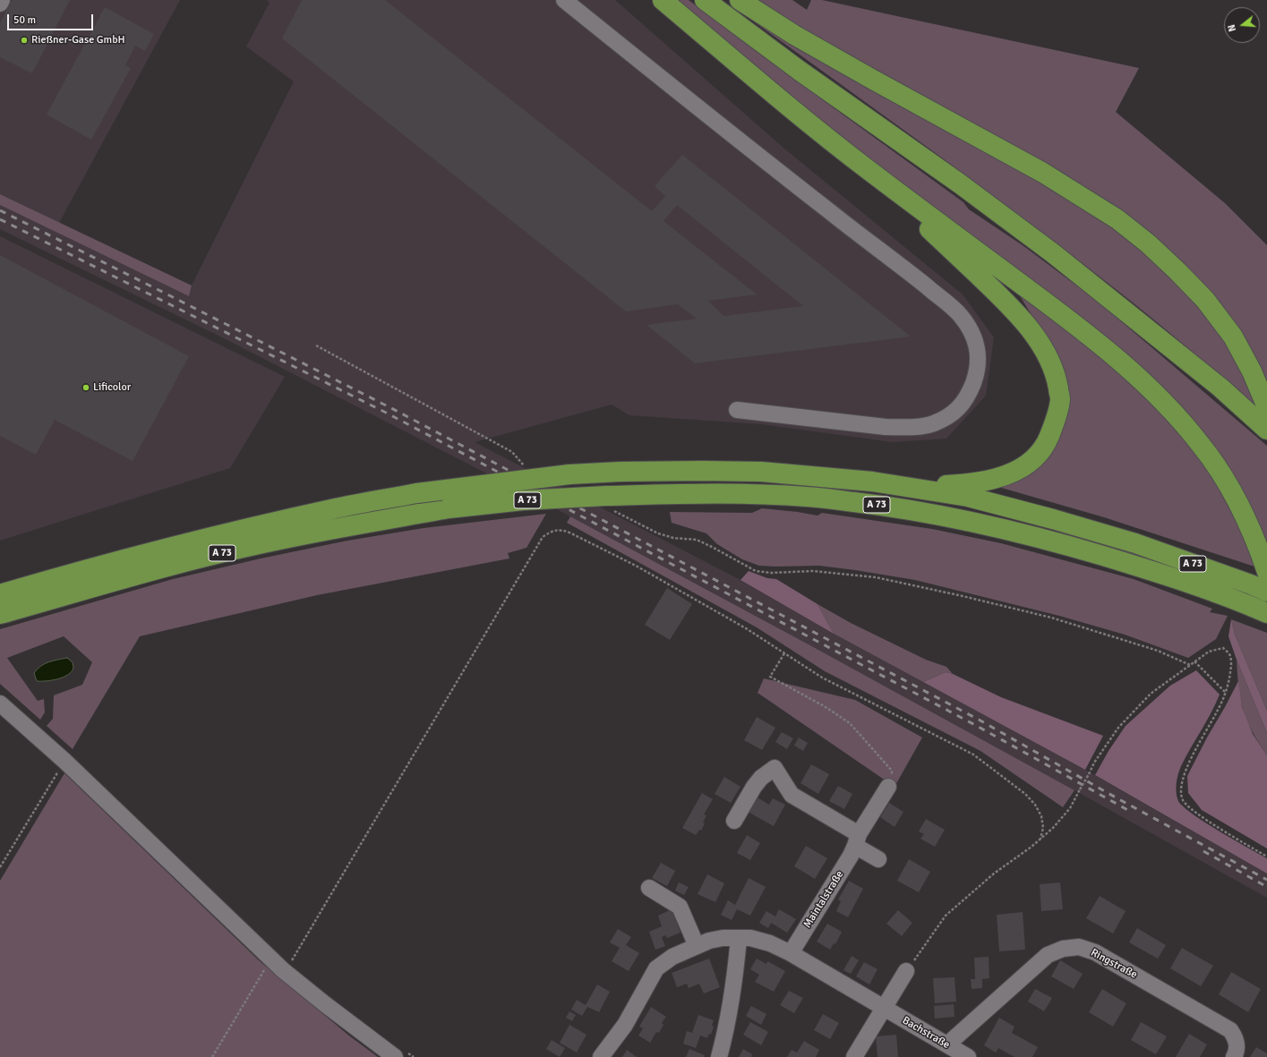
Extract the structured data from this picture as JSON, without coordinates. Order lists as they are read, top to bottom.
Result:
{
  "streets": {
    "highway": ["A 73"],
    "street": ["Maintalstraße", "Ringstraße", "Bachstraße"]
  },
  "crossings": [
    ["Maintalstraße", "Bachstraße"],
    ["Ringstraße", "Bachstraße"]
  ],
  "places": ["Rießner-Gase GmbH", "Lificolor"],
  "scale_bar": "50 m",
  "north": "left"
}
